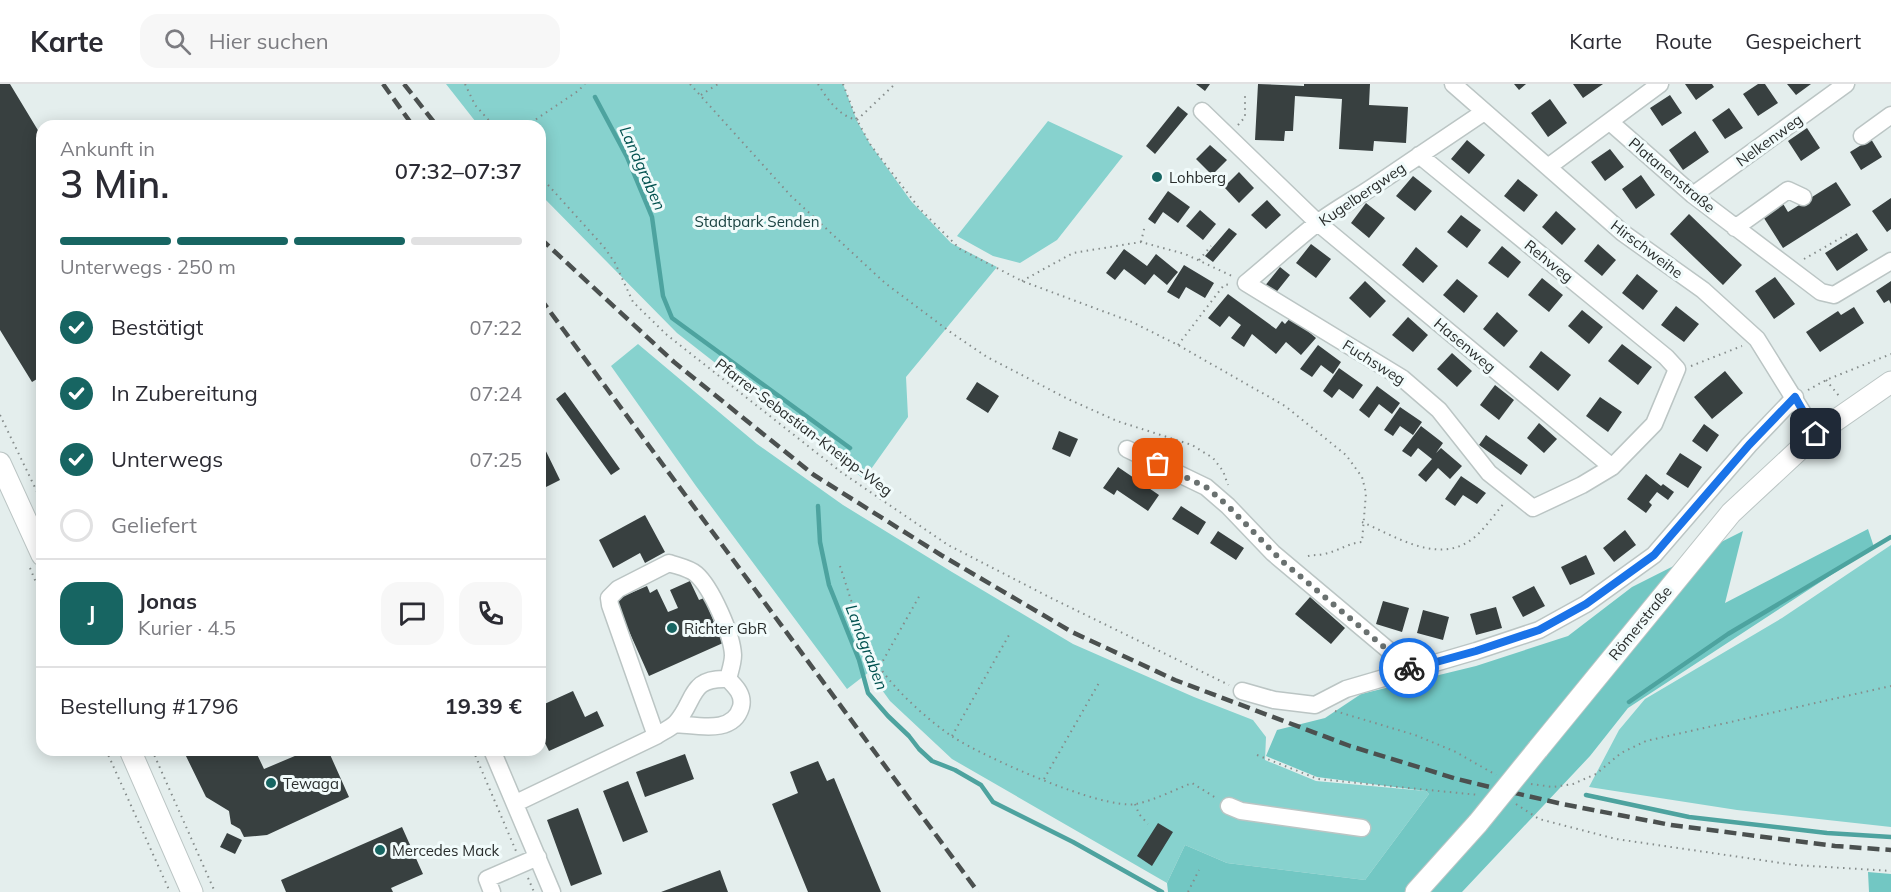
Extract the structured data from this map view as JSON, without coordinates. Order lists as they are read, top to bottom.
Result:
{
  "streets": {
    "main road": ["Römerstraße"],
    "street": [
      "Nelkenweg",
      "Platanenstraße",
      "Kugelbergweg",
      "Hirschweihe",
      "Rehweg",
      "Hasenweg",
      "Fuchsweg"
    ],
    "path": ["Pfarrer-Sebastian-Kneipp-Weg"]
  },
  "crossings": [
    ["Nelkenweg", "Platanenstraße"],
    ["Kugelbergweg", "Hirschweihe"],
    ["Kugelbergweg", "Rehweg"],
    ["Kugelbergweg", "Hasenweg"],
    ["Kugelbergweg", "Fuchsweg"],
    ["Hirschweihe", "Römerstraße"],
    ["Rehweg", "Fuchsweg"],
    ["Hasenweg", "Fuchsweg"]
  ],
  "water": ["Landgraben"],
  "parks": ["Stadtpark Senden"],
  "places": [
    "Lohberg",
    "Richter GbR",
    "Tewaga",
    "Mercedes Mack"
  ],
  "page": {
    "header": "Karte",
    "search": "Hier suchen",
    "nav": ["Karte", "Route", "Gespeichert"],
    "heading": ["3 Min.", "Ankunft in", "07:32–07:37"],
    "panel": [
      "Jonas",
      "Kurier · 4.5",
      "Bestellung #1796",
      "19.39 €"
    ],
    "bar": "Unterwegs · 250 m",
    "list": [
      ["Bestätigt", "07:22"],
      ["In Zubereitung", "07:24"],
      ["Unterwegs", "07:25"],
      "Geliefert"
    ],
    "round": "J"
  }
}
